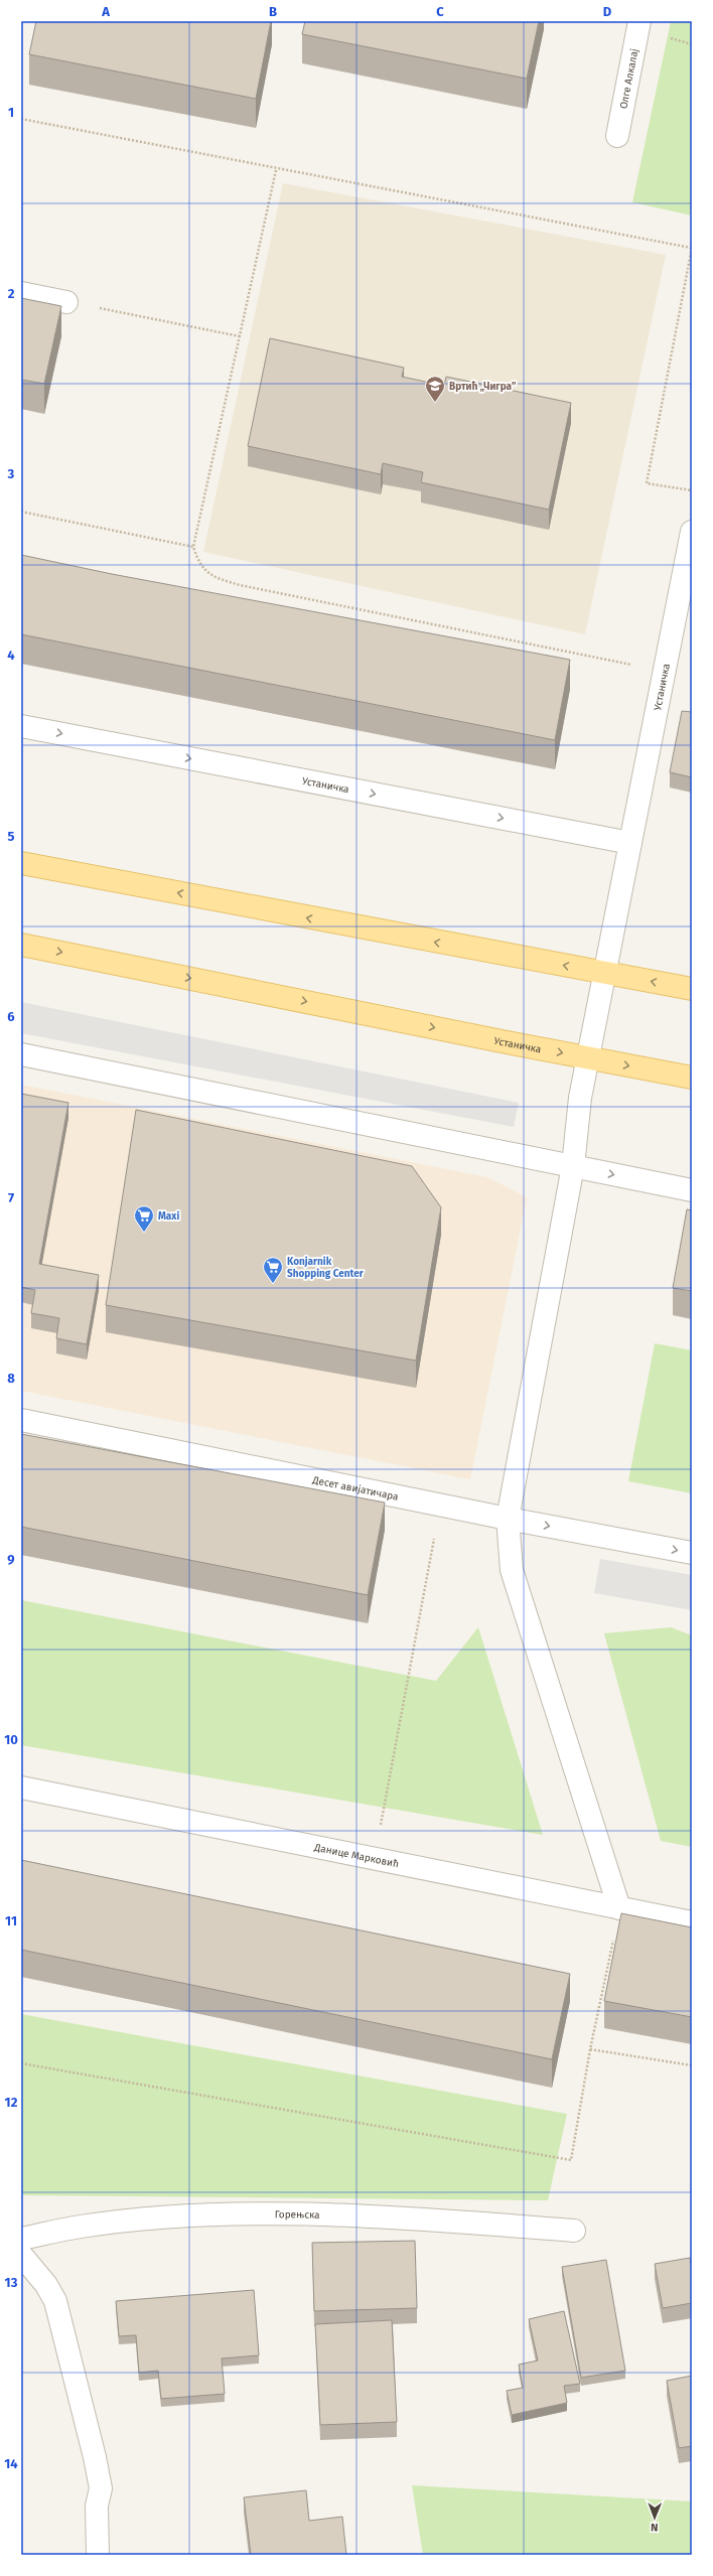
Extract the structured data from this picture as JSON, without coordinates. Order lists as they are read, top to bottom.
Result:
{
  "streets": {
    "main road": ["Устаничка"],
    "lane": [
      "Олге Алкалај",
      "Десет авијатичара",
      "Данице Марковић",
      "Горењска"
    ]
  },
  "places": {
    "school or university": ["Вртић „Чигра”"],
    "supermarket": ["Maxi", "Konjarnik Shopping Center"]
  },
  "north": "bottom",
  "grid": {
    "columns": [
      "A",
      "B",
      "C",
      "D"
    ],
    "rows": [
      "1",
      "2",
      "3",
      "4",
      "5",
      "6",
      "7",
      "8",
      "9",
      "10",
      "11",
      "12",
      "13",
      "14"
    ]
  }
}
